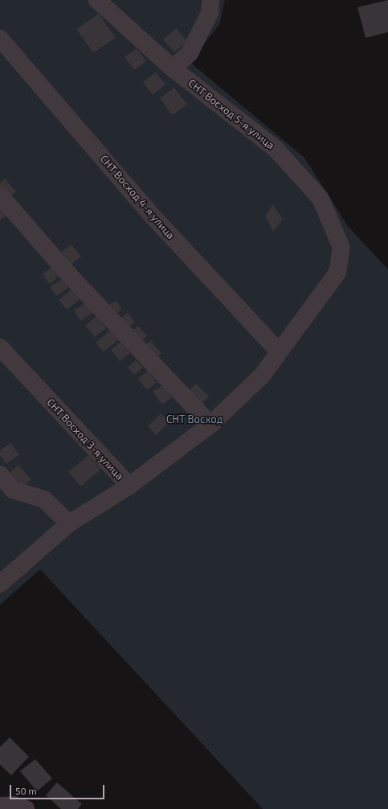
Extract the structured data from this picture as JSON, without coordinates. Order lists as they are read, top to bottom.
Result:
{
  "streets": {
    "street": ["СНТ Восход 5-я улица", "СНТ Восход 4-я улица", "СНТ Восход 3-я улица"]
  },
  "crossings": [
    ["СНТ Восход 5-я улица", "СНТ Восход 4-я улица"]
  ],
  "parks": ["СНТ Восход"],
  "scale_bar": "50 m"
}
